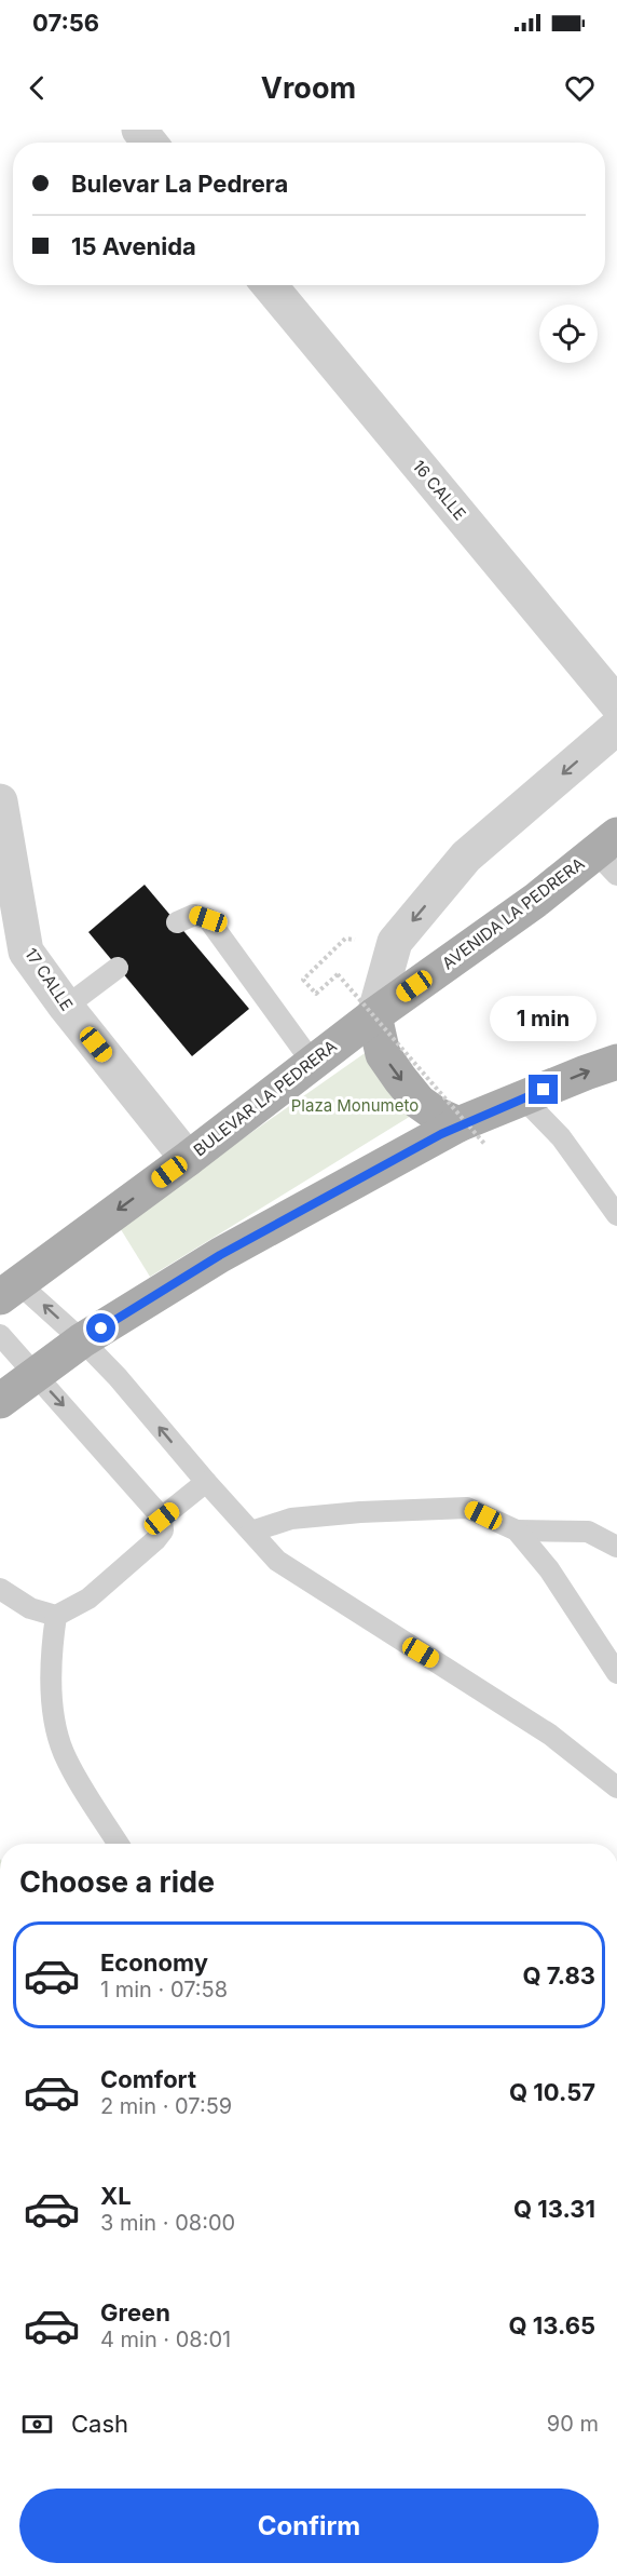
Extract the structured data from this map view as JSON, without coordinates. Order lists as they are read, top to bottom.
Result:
{
  "streets": {
    "main road": ["AVENIDA LA PEDRERA", "BULEVAR LA PEDRERA"],
    "street": ["16 CALLE", "17 CALLE"]
  },
  "crossings": [
    ["AVENIDA LA PEDRERA", "BULEVAR LA PEDRERA"],
    ["17 CALLE", "BULEVAR LA PEDRERA"]
  ],
  "parks": ["Plaza Monumeto"],
  "page": {
    "status": "07:56",
    "header": "Vroom",
    "banner": ["Bulevar La Pedrera", "15 Avenida"],
    "bubble": "1 min",
    "heading": "Choose a ride",
    "list": [
      {
        "name": "Economy",
        "note": "1 min · 07:58",
        "value": "Q 7.83"
      },
      {
        "name": "Comfort",
        "note": "2 min · 07:59",
        "value": "Q 10.57"
      },
      {
        "name": "XL",
        "note": "3 min · 08:00",
        "value": "Q 13.31"
      },
      {
        "name": "Green",
        "note": "4 min · 08:01",
        "value": "Q 13.65"
      }
    ],
    "pay": ["Cash", "90 m"],
    "buttons": "Confirm"
  }
}
